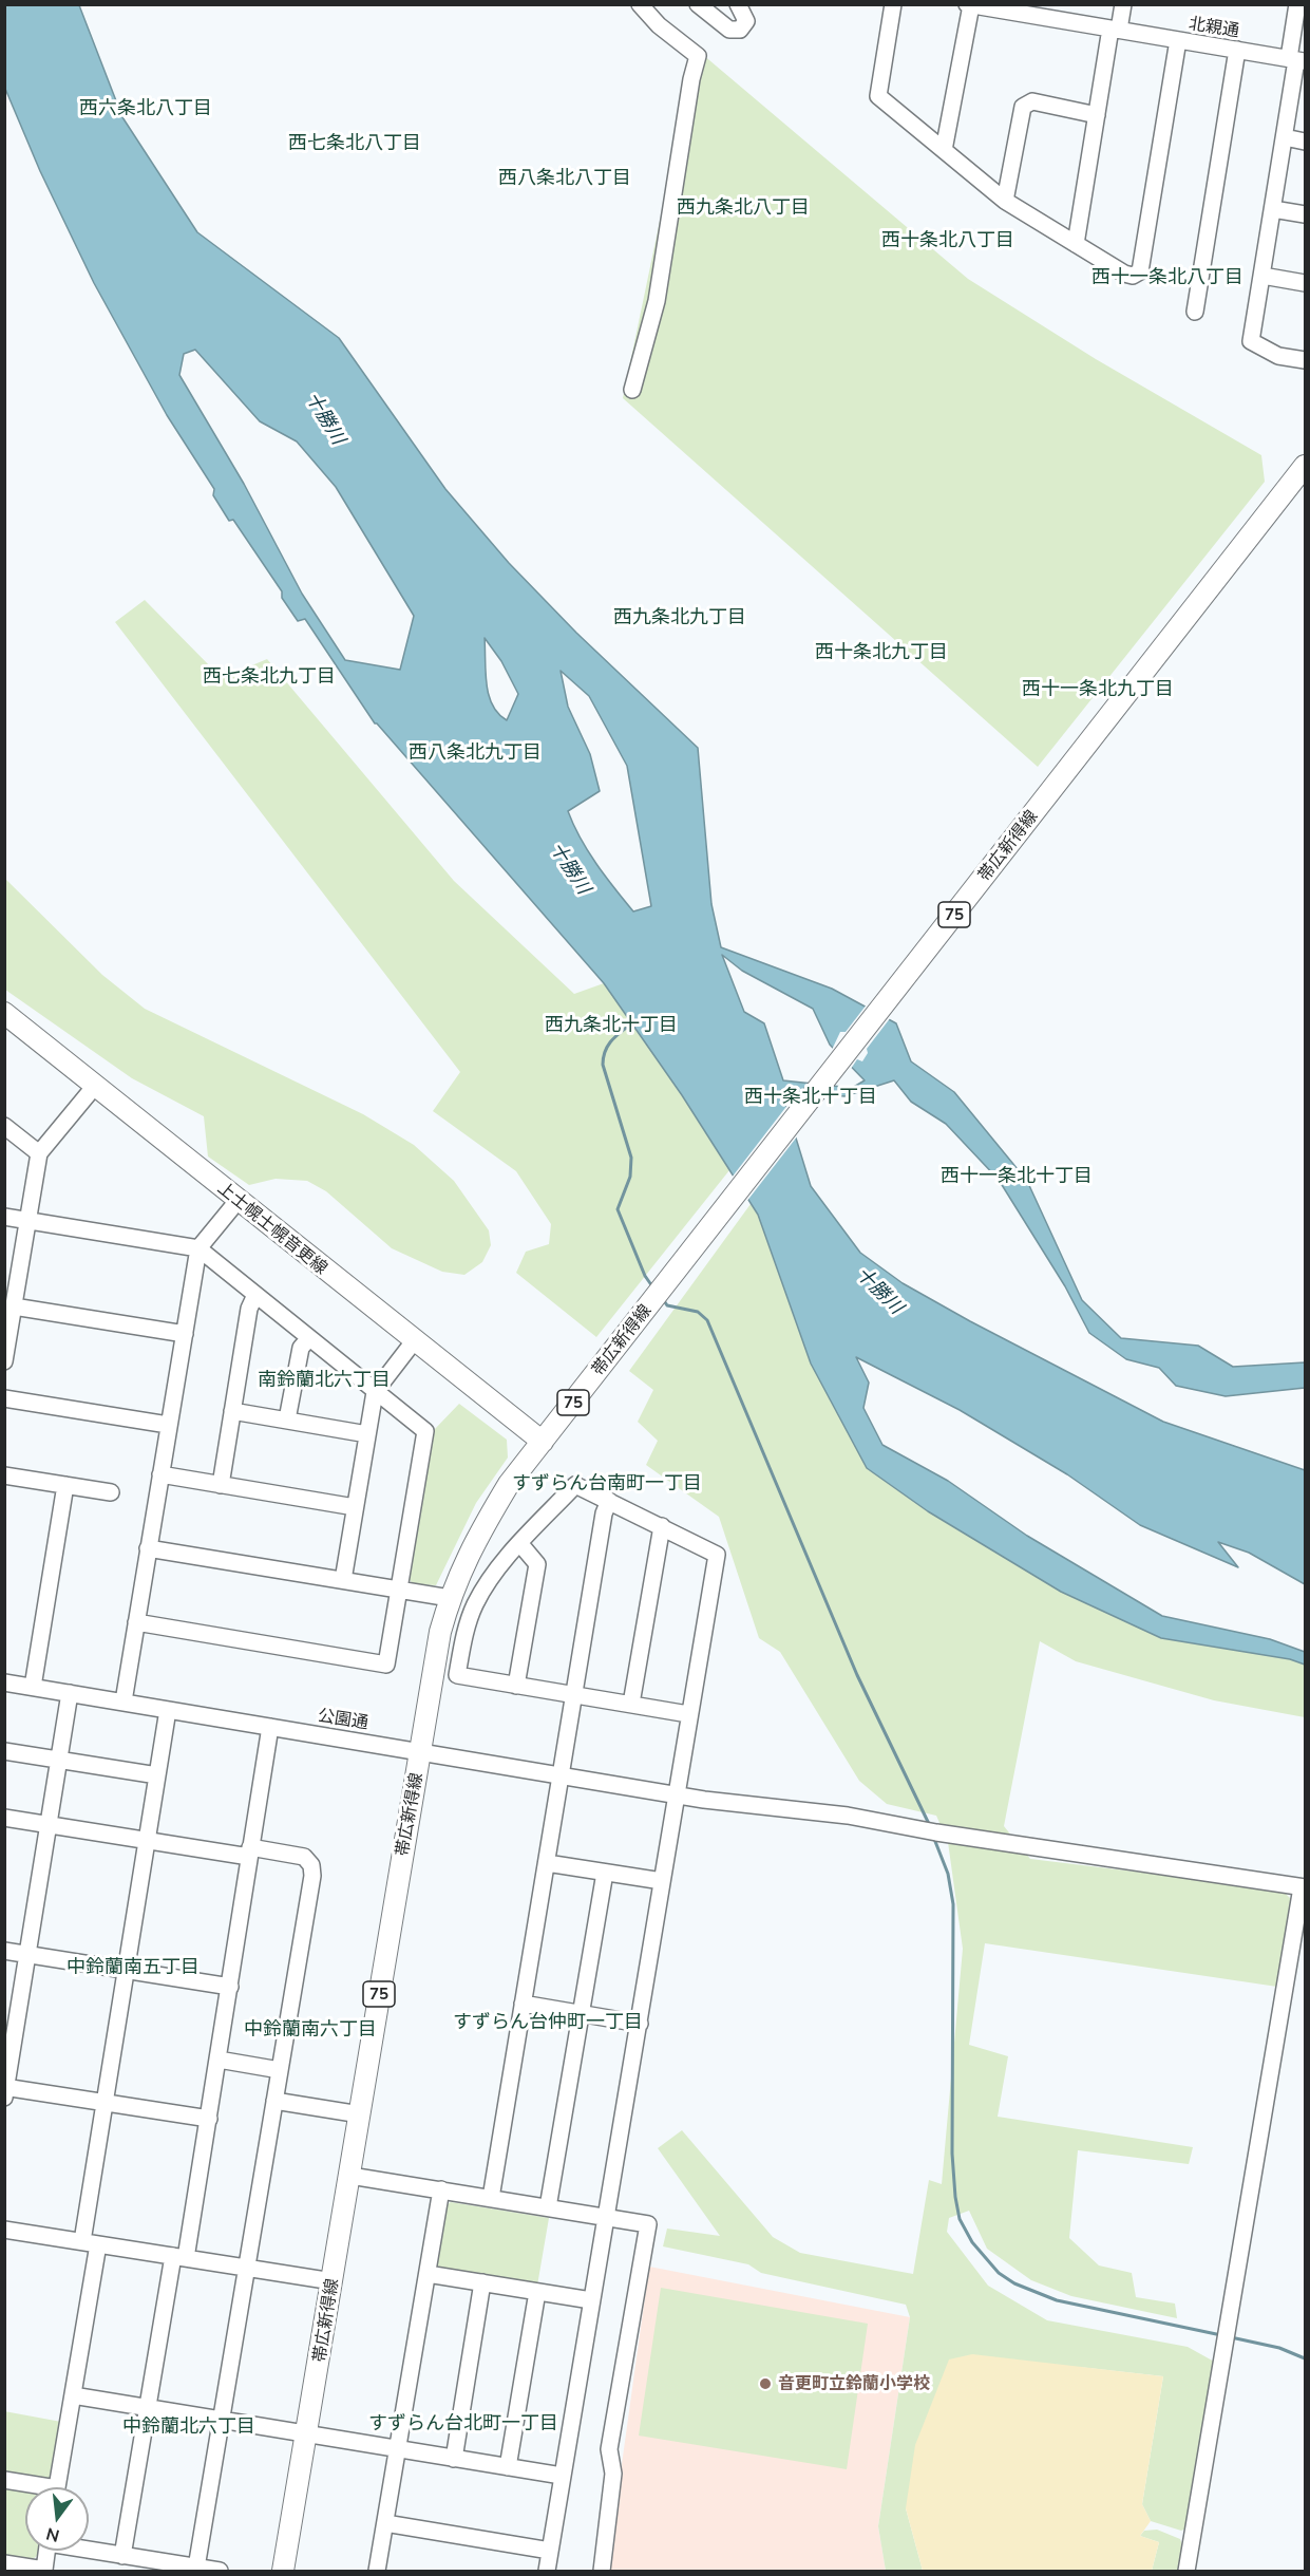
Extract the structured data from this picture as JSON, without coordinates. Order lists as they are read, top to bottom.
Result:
{
  "streets": {
    "main road": ["帯広新得線", "75", "上士幌士幌音更線"],
    "street": ["北親通", "公園通"]
  },
  "crossings": [
    ["帯広新得線", "上士幌士幌音更線"],
    ["帯広新得線", "公園通"]
  ],
  "districts": [
    "西六条北八丁目",
    "西七条北八丁目",
    "西八条北八丁目",
    "西九条北八丁目",
    "西十条北八丁目",
    "西十一条北八丁目",
    "西九条北九丁目",
    "西十条北九丁目",
    "西七条北九丁目",
    "西十一条北九丁目",
    "西八条北九丁目",
    "西九条北十丁目",
    "西十条北十丁目",
    "西十一条北十丁目",
    "南鈴蘭北六丁目",
    "すずらん台南町一丁目",
    "中鈴蘭南五丁目",
    "すずらん台仲町一丁目",
    "中鈴蘭南六丁目",
    "すずらん台北町一丁目",
    "中鈴蘭北六丁目"
  ],
  "water": ["十勝川"],
  "places": ["音更町立鈴蘭小学校"],
  "north": "bottom"
}
